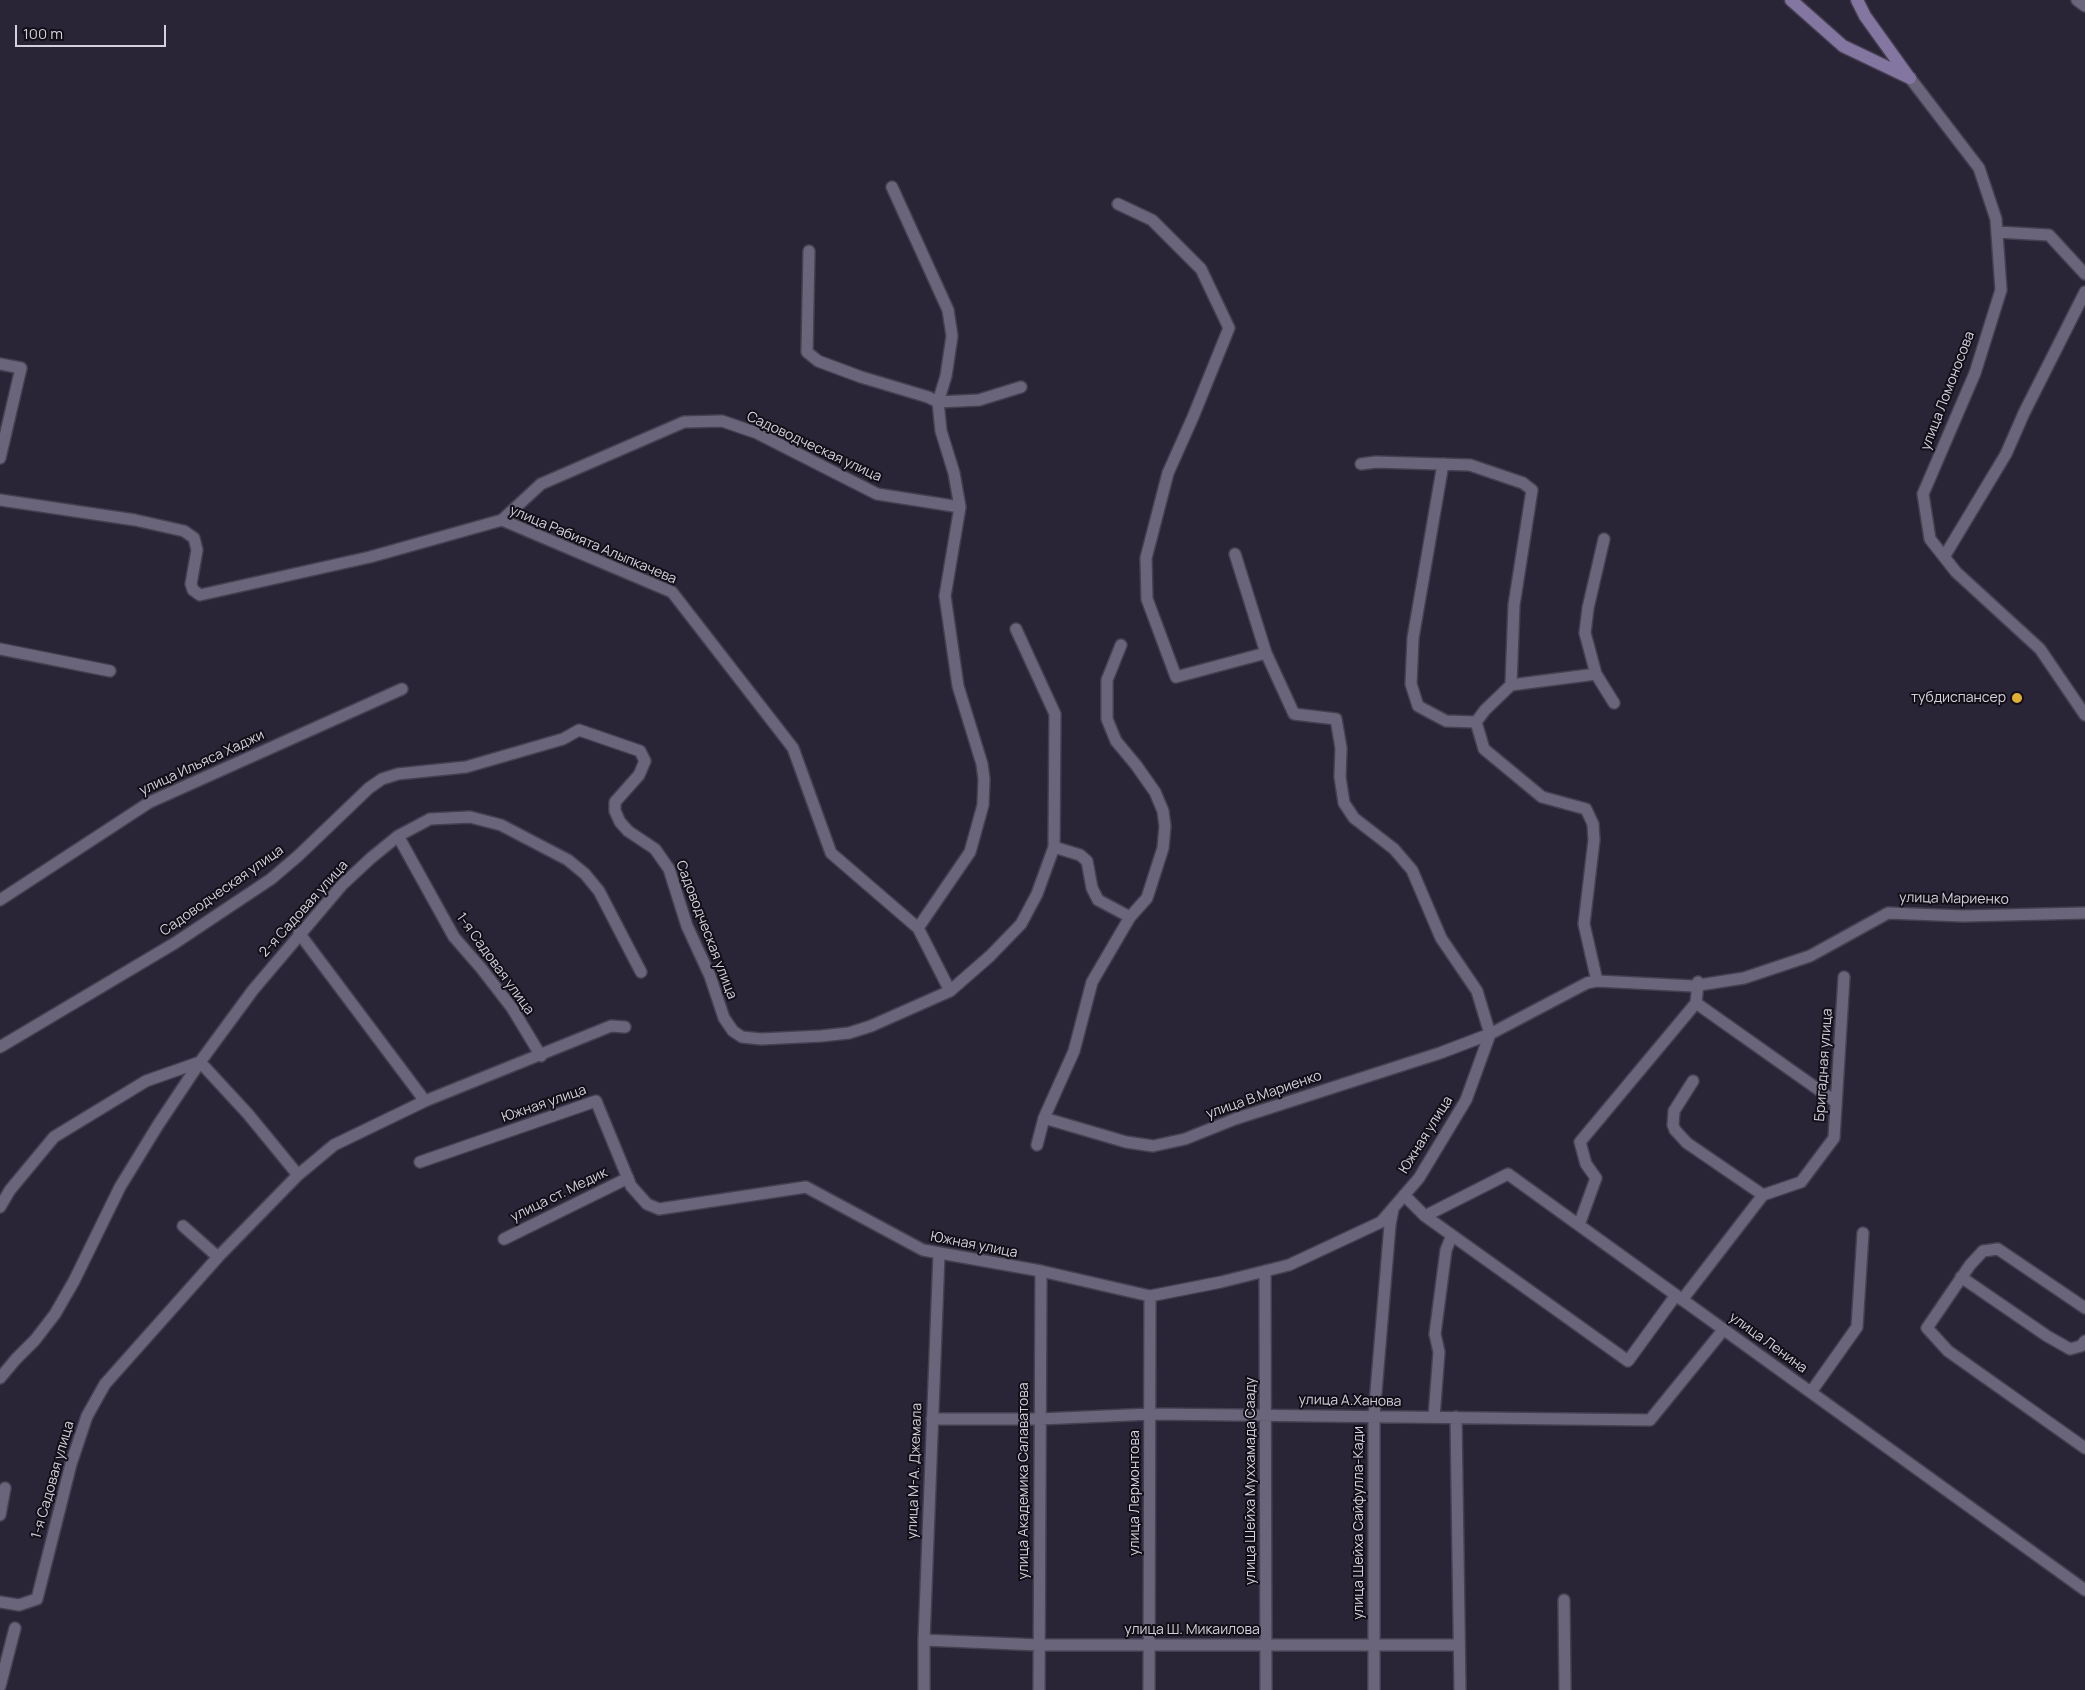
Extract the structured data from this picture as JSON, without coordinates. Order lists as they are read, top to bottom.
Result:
{
  "streets": {
    "street": [
      "улица Ломоносова",
      "Садоводческая улица",
      "улица Рабията Алыпкачева",
      "улица Ильяса Хаджи",
      "улица Мариенко",
      "2-я Садовая улица",
      "1-я Садовая улица",
      "Бригадная улица",
      "улица В.Мариенко",
      "Южная улица",
      "улица ст. Медик",
      "улица Ленина",
      "улица А.Ханова",
      "улица М-А. Джемала",
      "улица Академика Салаватова",
      "улица Шейха Муххамада Сааду",
      "улица Лермонтова",
      "улица Шейха Сайфулла-Кади",
      "улица Ш. Микаилова"
    ]
  },
  "crossings": [
    ["Садоводческая улица", "улица Рабията Алыпкачева"],
    ["улица Мариенко", "улица В.Мариенко"],
    ["улица Мариенко", "Южная улица"],
    ["2-я Садовая улица", "1-я Садовая улица"],
    ["улица В.Мариенко", "Южная улица"],
    ["Южная улица", "улица ст. Медик"],
    ["Южная улица", "улица М-А. Джемала"],
    ["Южная улица", "улица Академика Салаватова"],
    ["Южная улица", "улица Шейха Муххамада Сааду"],
    ["Южная улица", "улица Лермонтова"],
    ["Южная улица", "улица Шейха Сайфулла-Кади"],
    ["улица Ленина", "улица А.Ханова"],
    ["улица А.Ханова", "улица М-А. Джемала"],
    ["улица А.Ханова", "улица Академика Салаватова"],
    ["улица А.Ханова", "улица Шейха Муххамада Сааду"],
    ["улица А.Ханова", "улица Лермонтова"],
    ["улица А.Ханова", "улица Шейха Сайфулла-Кади"],
    ["улица М-А. Джемала", "улица Ш. Микаилова"],
    ["улица Академика Салаватова", "улица Ш. Микаилова"],
    ["улица Шейха Муххамада Сааду", "улица Ш. Микаилова"],
    ["улица Лермонтова", "улица Ш. Микаилова"],
    ["улица Шейха Сайфулла-Кади", "улица Ш. Микаилова"]
  ],
  "places": ["тубдиспансер"],
  "scale_bar": "100 m"
}
